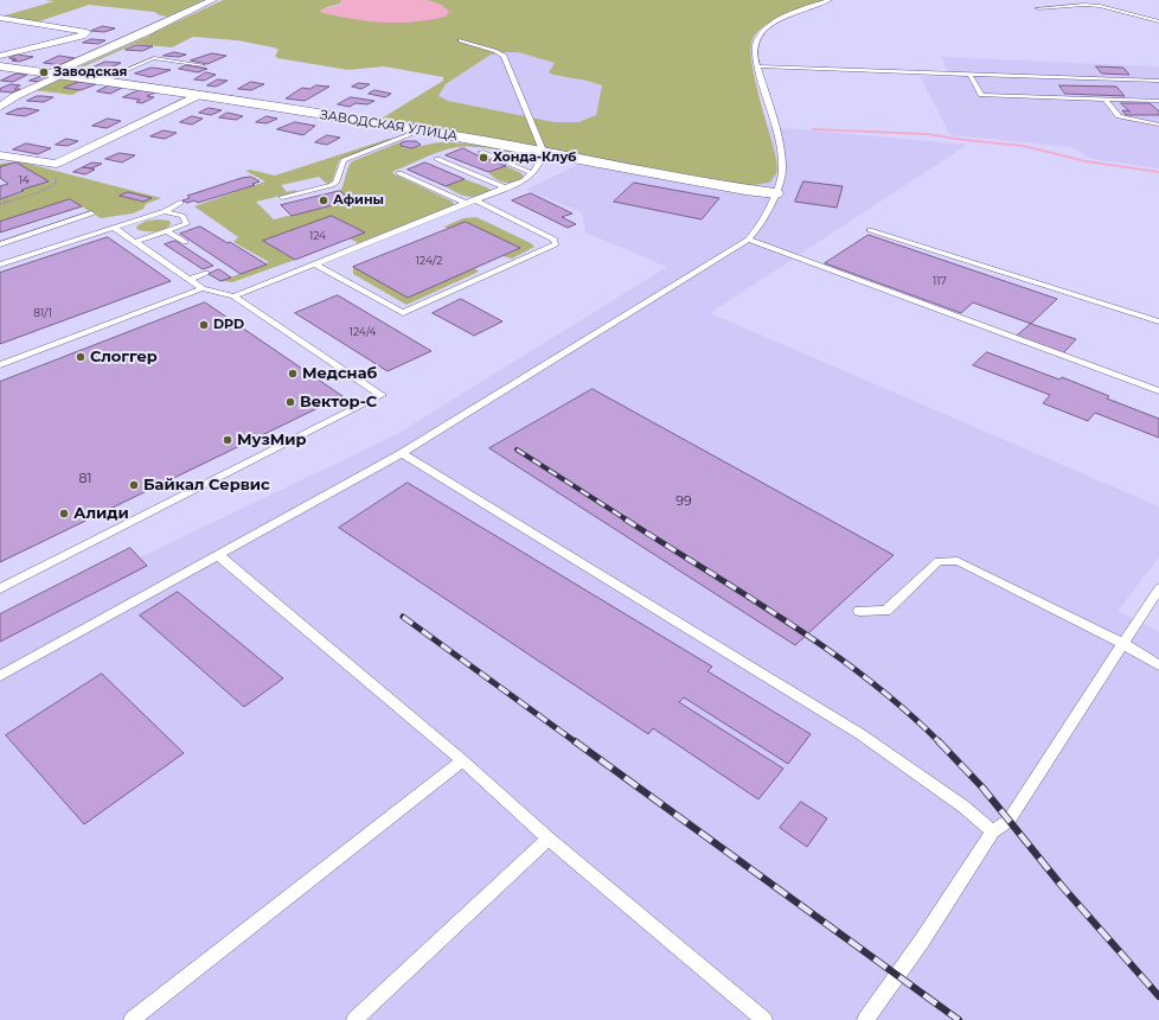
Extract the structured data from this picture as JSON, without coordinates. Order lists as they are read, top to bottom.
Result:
{
  "streets": {
    "street": ["ЗАВОДСКАЯ УЛИЦА"]
  },
  "places": [
    "Заводская",
    "Хонда-Клуб",
    "Афины",
    "DPD",
    "Слоггер",
    "Медснаб",
    "Вектор-С",
    "МузМир",
    "Байкал Сервис",
    "Алиди"
  ],
  "house_numbers": [
    "14",
    "124",
    "124/2",
    "117",
    "81/1",
    "124/4",
    "81",
    "99"
  ]
}
